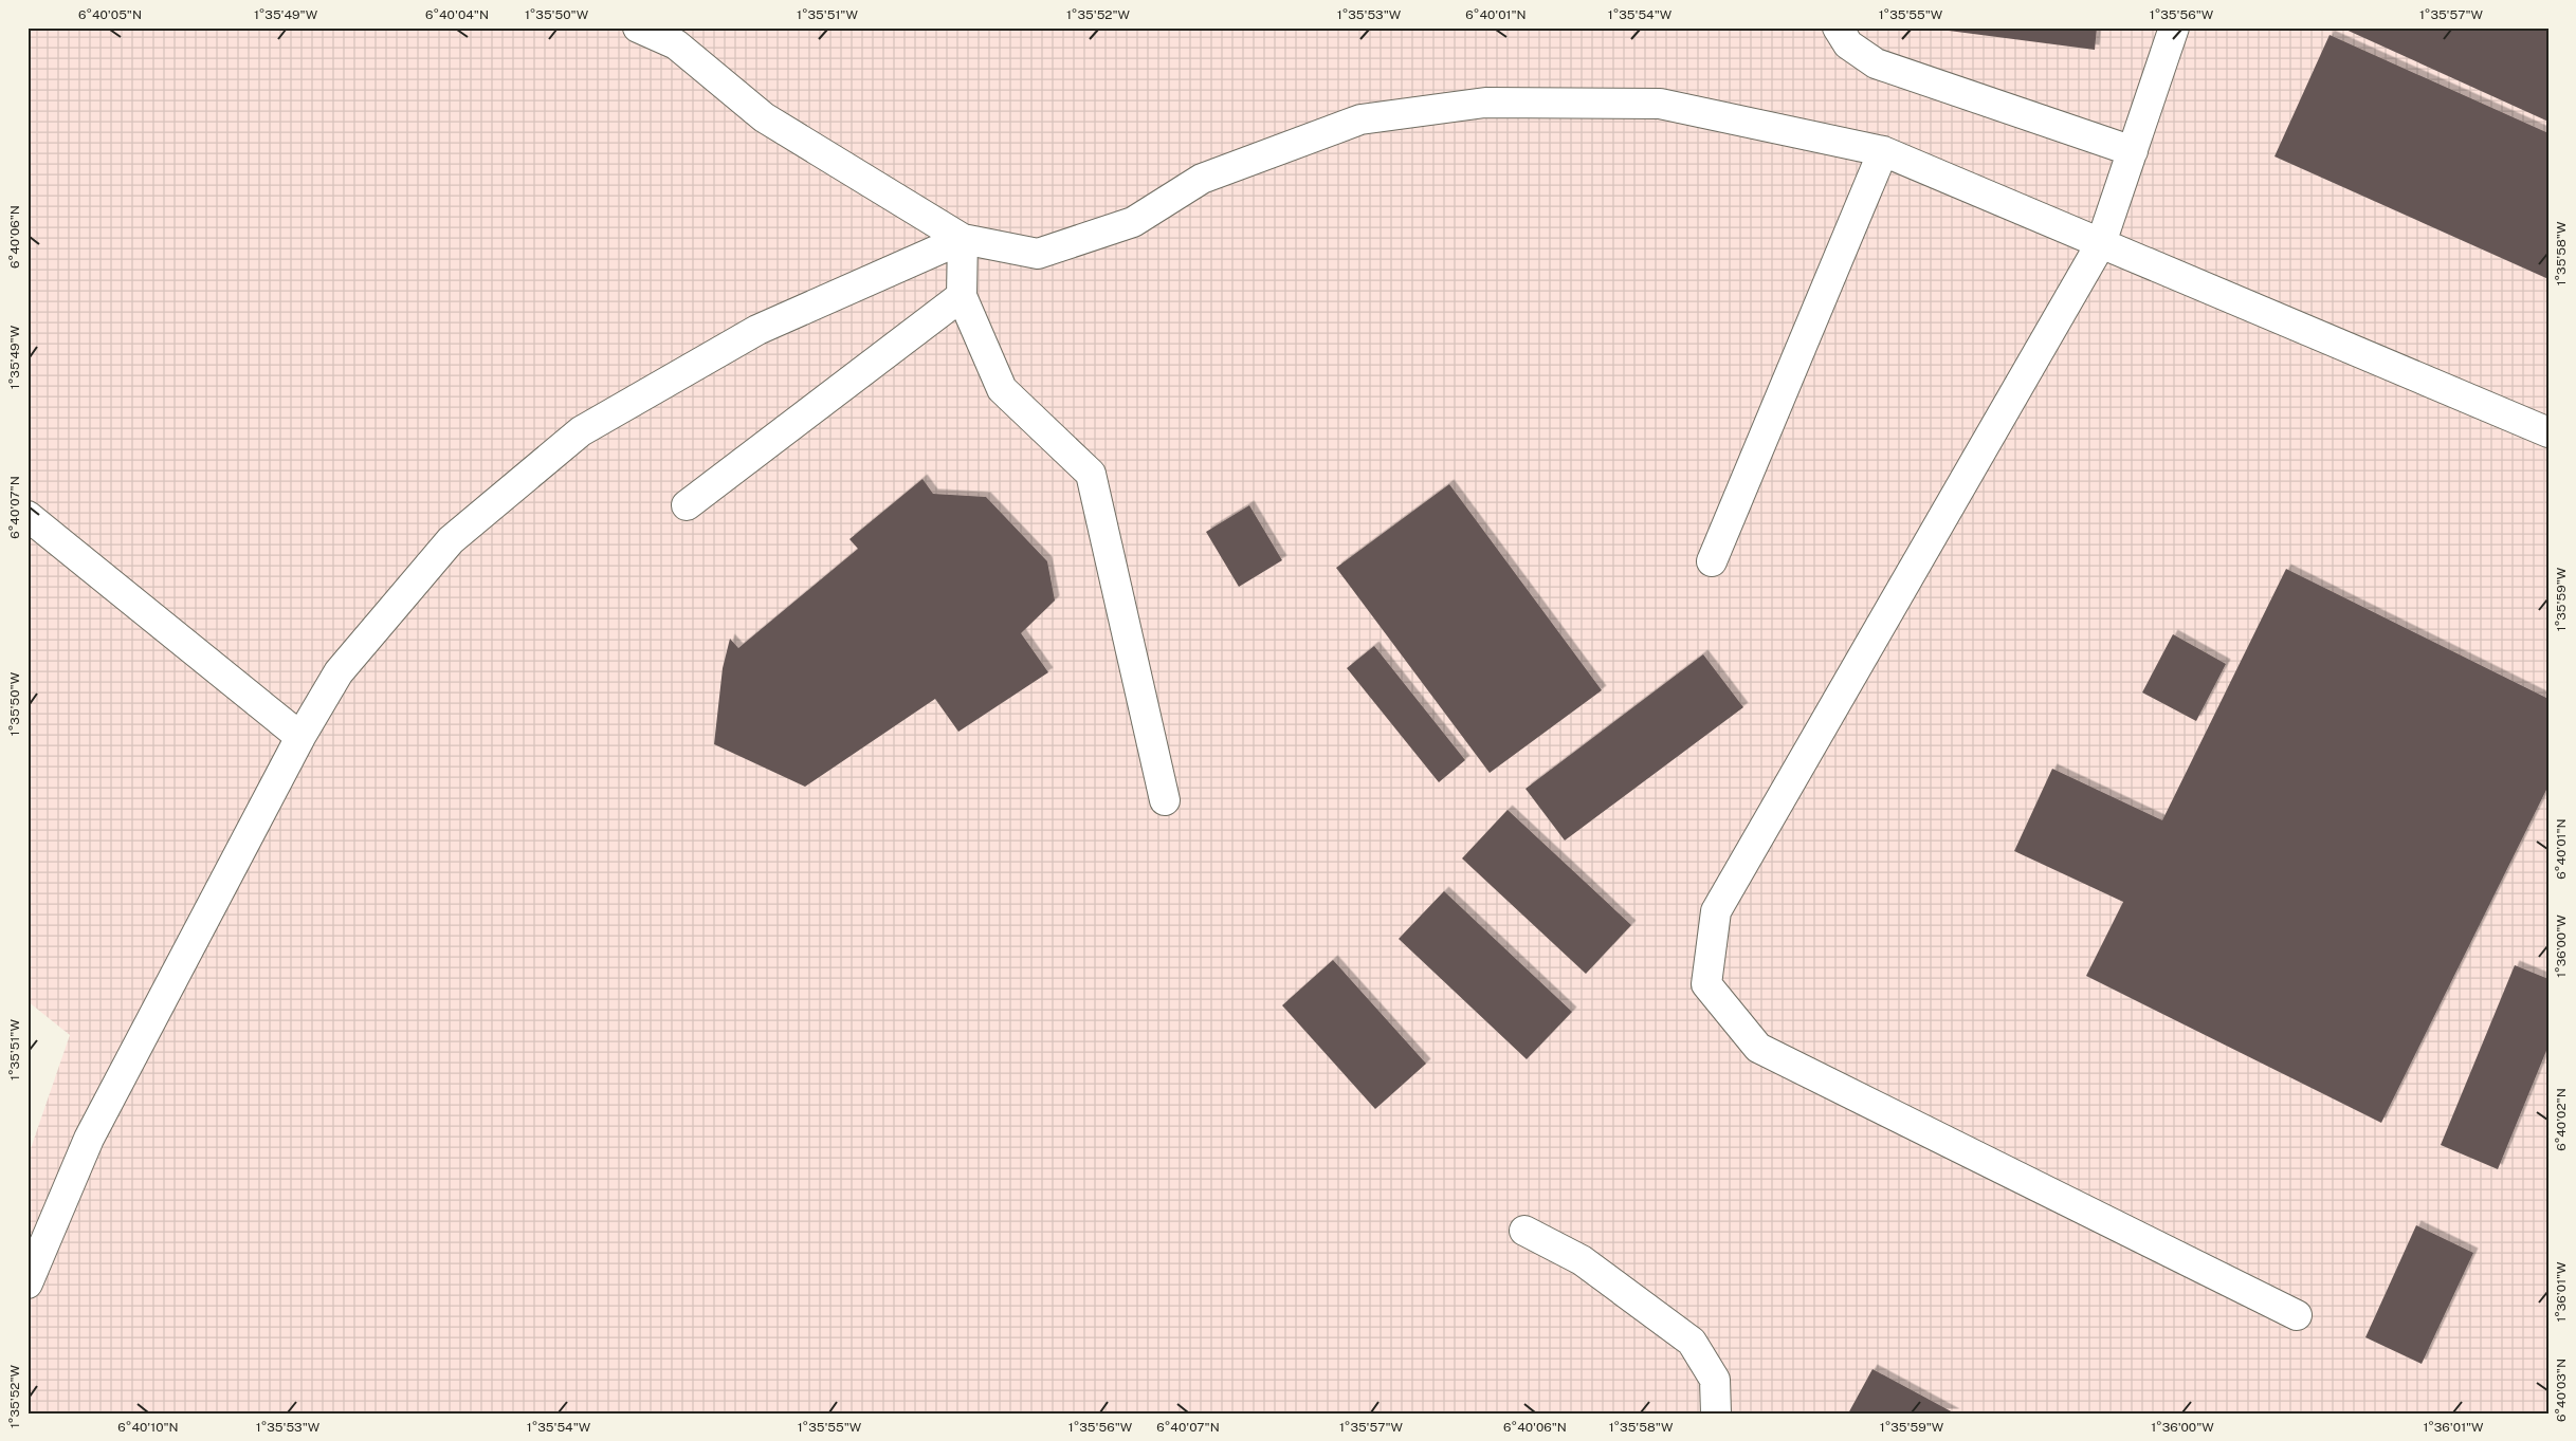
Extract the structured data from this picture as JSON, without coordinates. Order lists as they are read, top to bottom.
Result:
{
  "coordinates": [
    "6°40'05\"N",
    "1°35'49\"W",
    "6°40'04\"N",
    "1°35'50\"W",
    "1°35'51\"W",
    "1°35'52\"W",
    "1°35'53\"W",
    "6°40'01\"N",
    "1°35'54\"W",
    "1°35'55\"W",
    "1°35'56\"W",
    "1°35'57\"W",
    "6°40'06\"N",
    "1°35'58\"W",
    "6°40'07\"N",
    "1°35'59\"W",
    "1°36'00\"W",
    "6°40'02\"N",
    "1°36'01\"W",
    "6°40'03\"N",
    "6°40'10\"N"
  ]
}
